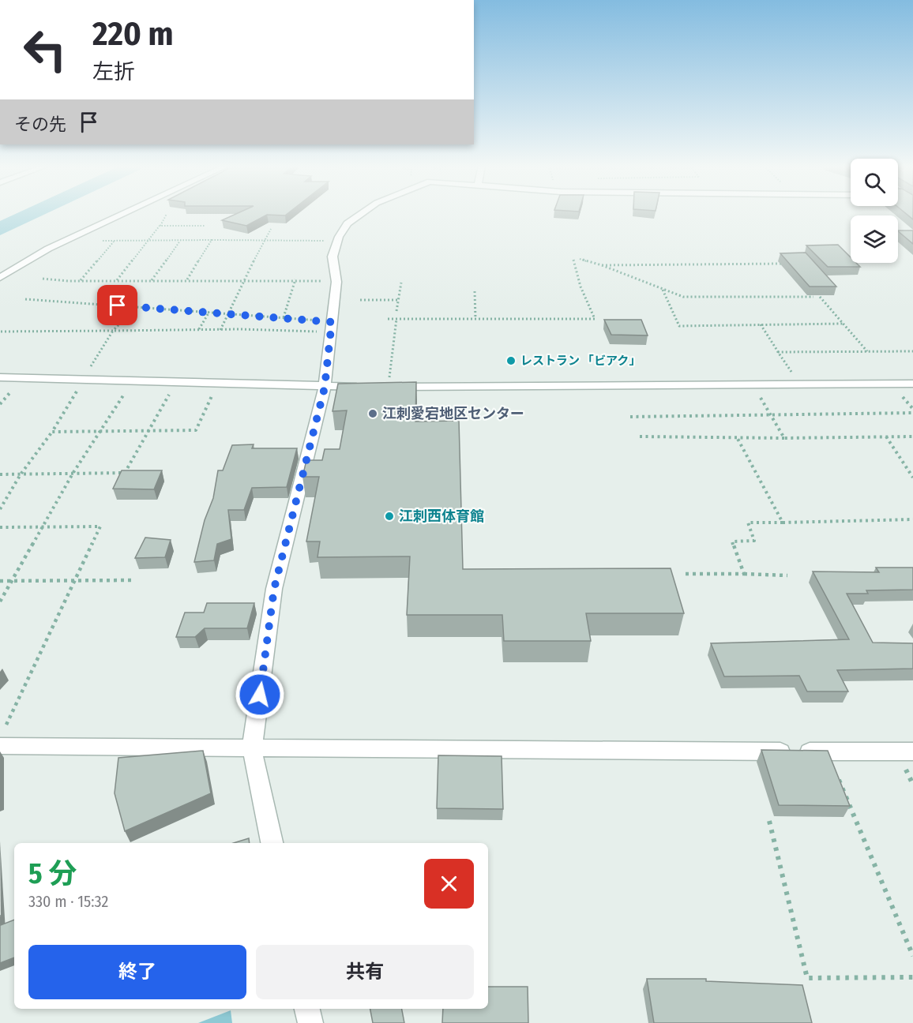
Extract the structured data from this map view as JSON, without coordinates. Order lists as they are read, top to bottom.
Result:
{
  "places": ["レストラン 「ビアク」", "江刺愛宕地区センター", "江刺西体育館"],
  "page": {
    "turn": ["220 m", "左折"],
    "then": "その先",
    "heading": ["5 分", "330 m · 15:32"],
    "buttons": ["終了", "共有"]
  }
}
